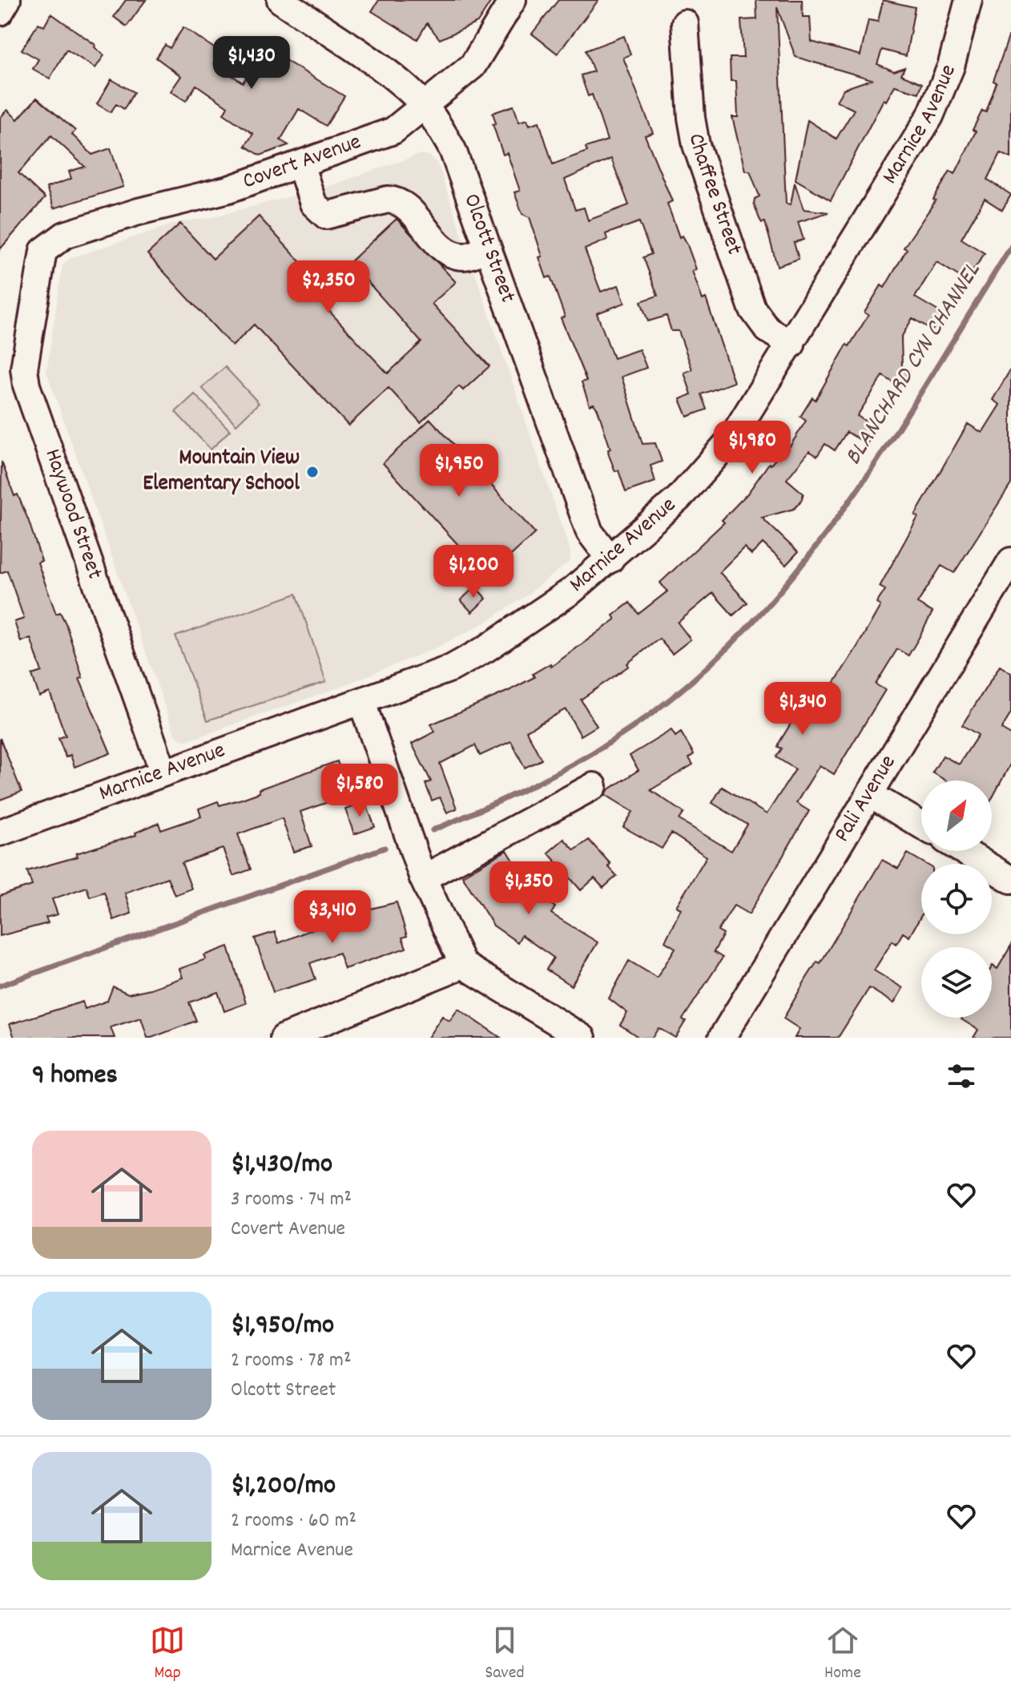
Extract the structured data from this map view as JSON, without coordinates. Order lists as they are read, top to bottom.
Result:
{
  "streets": {
    "street": [
      "Marnice Avenue",
      "Covert Avenue",
      "Chaffee Street",
      "Olcott Street",
      "Haywood Street",
      "Pali Avenue"
    ]
  },
  "crossings": [
    ["Marnice Avenue", "Chaffee Street"],
    ["Marnice Avenue", "Olcott Street"],
    ["Marnice Avenue", "Haywood Street"],
    ["Covert Avenue", "Olcott Street"],
    ["Covert Avenue", "Haywood Street"]
  ],
  "water": ["BLANCHARD CYN CHANNEL"],
  "places": ["Mountain View Elementary School"],
  "north": "top right",
  "page": {
    "price": [
      "$1,430",
      "$2,350",
      "$1,980",
      "$1,950",
      "$1,200",
      "$1,340",
      "$1,580",
      "$1,350",
      "$3,410"
    ],
    "heading": "9 homes",
    "list": [
      {
        "name": "$1,430/mo",
        "note": "3 rooms · 74 m² · Covert Avenue"
      },
      {
        "name": "$1,950/mo",
        "note": "2 rooms · 78 m² · Olcott Street"
      },
      {
        "name": "$1,200/mo",
        "note": "2 rooms · 60 m² · Marnice Avenue"
      }
    ],
    "tabs": ["Map", "Saved", "Home"]
  }
}
